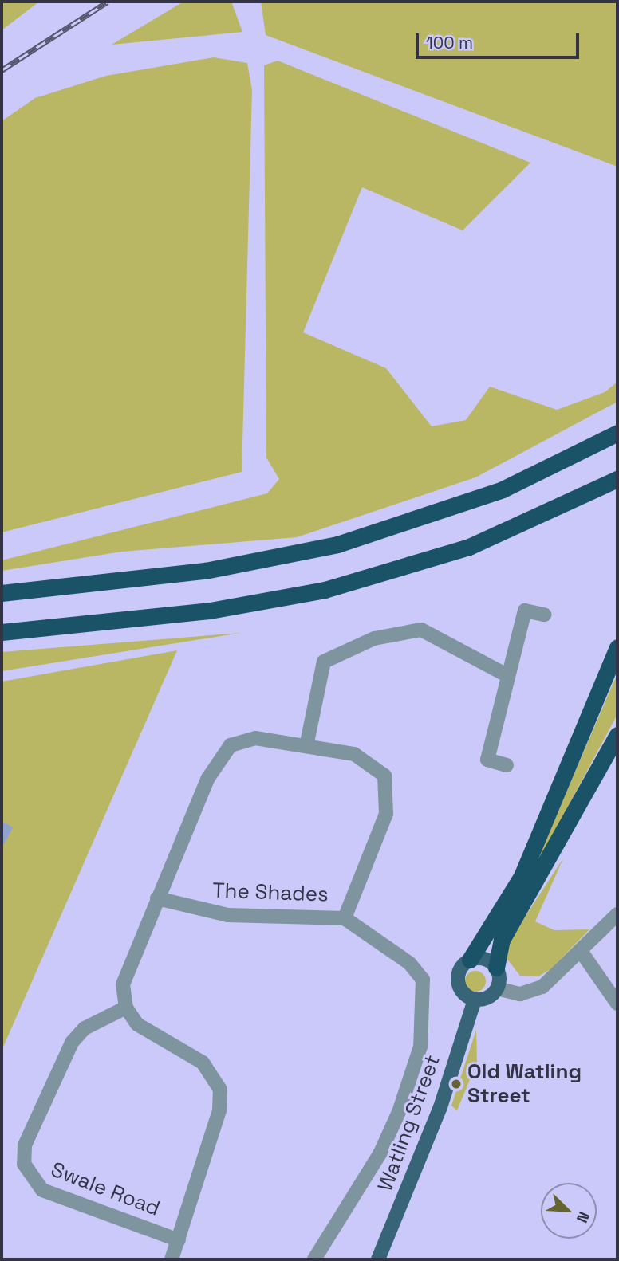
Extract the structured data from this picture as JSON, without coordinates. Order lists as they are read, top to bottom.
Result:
{
  "streets": {
    "main road": ["Watling Street"],
    "street": ["The Shades", "Swale Road"]
  },
  "places": ["Old Watling Street"],
  "scale_bar": "100 m",
  "north": "bottom right"
}
